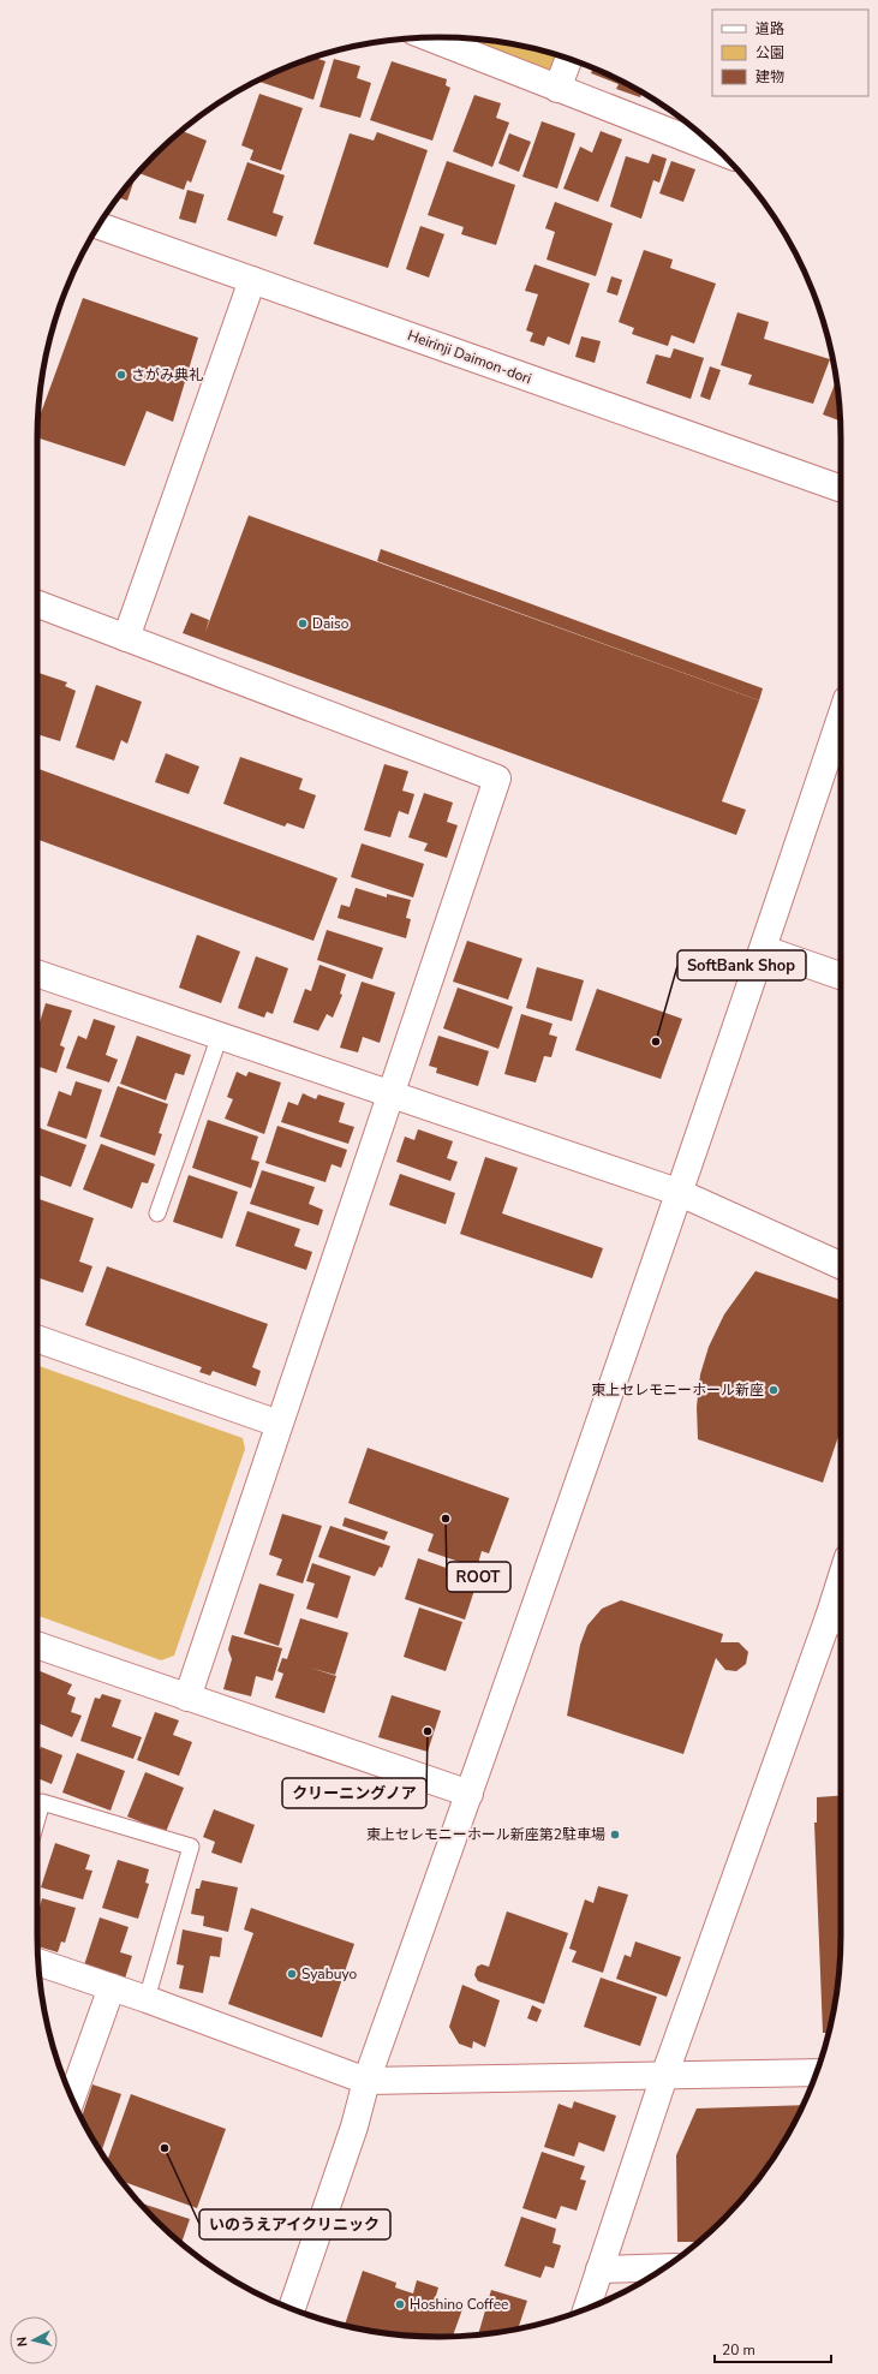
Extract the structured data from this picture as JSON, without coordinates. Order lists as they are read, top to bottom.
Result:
{
  "streets": {
    "street": ["Heirinji Daimon-dori"]
  },
  "places": [
    "さがみ典礼",
    "Daiso",
    "SoftBank Shop",
    "東上セレモニーホール新座",
    "ROOT",
    "クリーニングノア",
    "東上セレモニーホール新座第2駐車場",
    "Syabuyo",
    "いのうえアイクリニック",
    "Hoshino Coffee"
  ],
  "legend": ["道路", "公園", "建物"],
  "scale_bar": "20 m",
  "north": "left"
}
